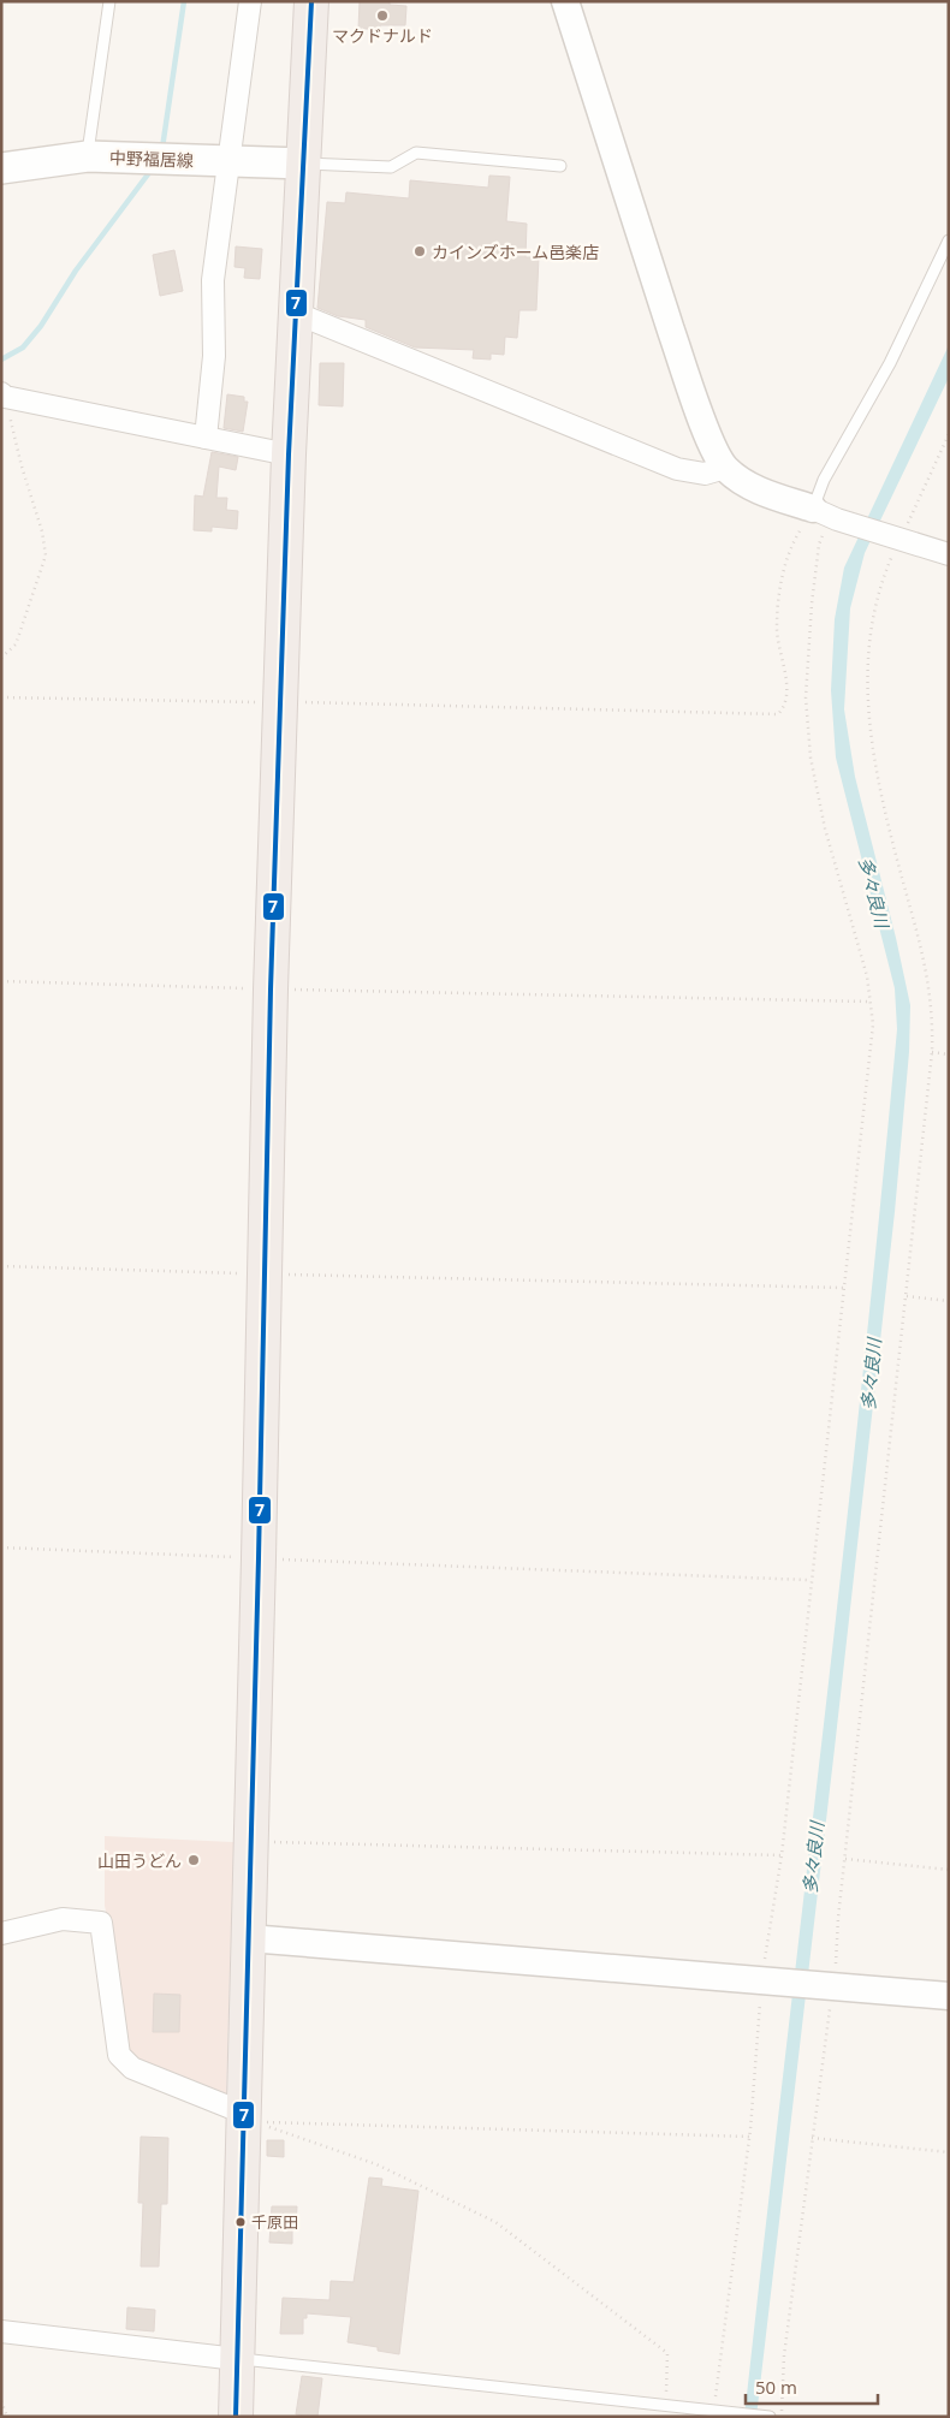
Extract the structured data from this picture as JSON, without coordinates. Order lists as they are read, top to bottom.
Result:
{
  "streets": {
    "main road": ["中野福居線"]
  },
  "water": ["多々良川"],
  "places": [
    "マクドナルド",
    "カインズホーム邑楽店",
    "山田うどん",
    "千原田"
  ],
  "lines": ["transit line 7"],
  "scale_bar": "50 m"
}
